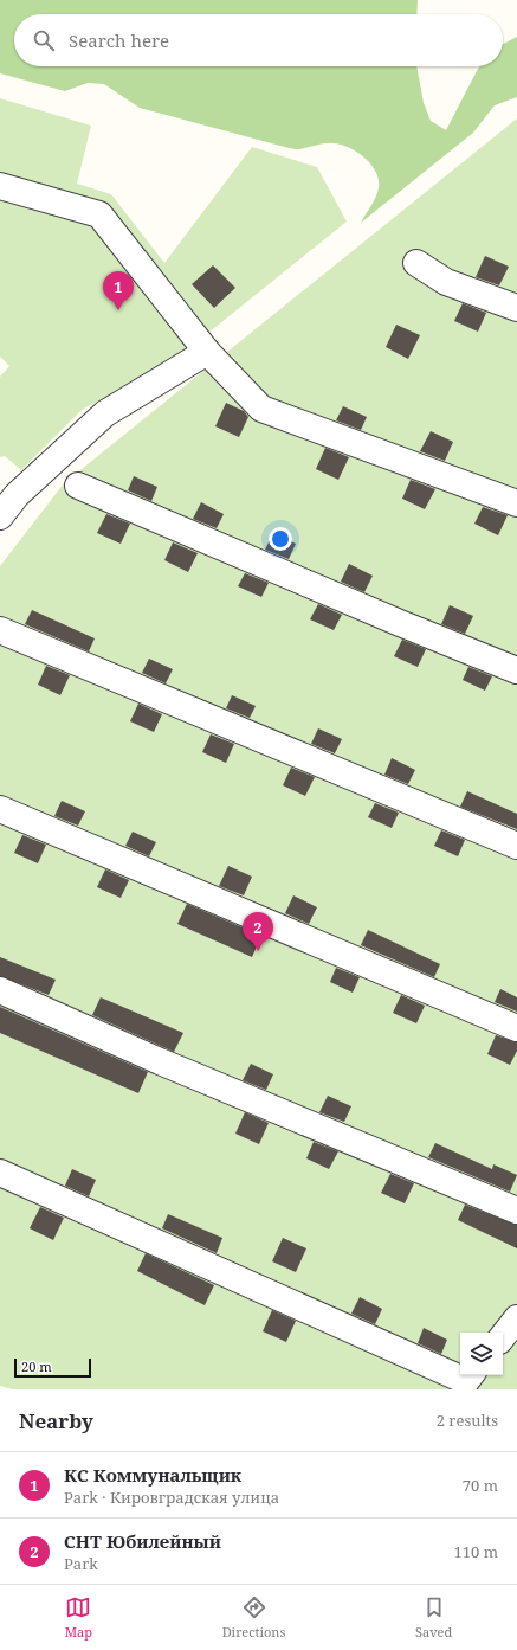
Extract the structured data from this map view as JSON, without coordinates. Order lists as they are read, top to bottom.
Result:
{
  "scale_bar": "20 m",
  "page": {
    "search": "Search here",
    "pins": ["1", "2"],
    "scale": "20 m",
    "heading": ["Nearby", "2 results"],
    "list": [
      {
        "mark": "1",
        "name": "КС Коммунальщик",
        "note": "Park · Кировградская улица",
        "value": "70 m"
      },
      {
        "mark": "2",
        "name": "СНТ Юбилейный",
        "note": "Park",
        "value": "110 m"
      }
    ],
    "nav": ["Map", "Directions", "Saved"]
  }
}
